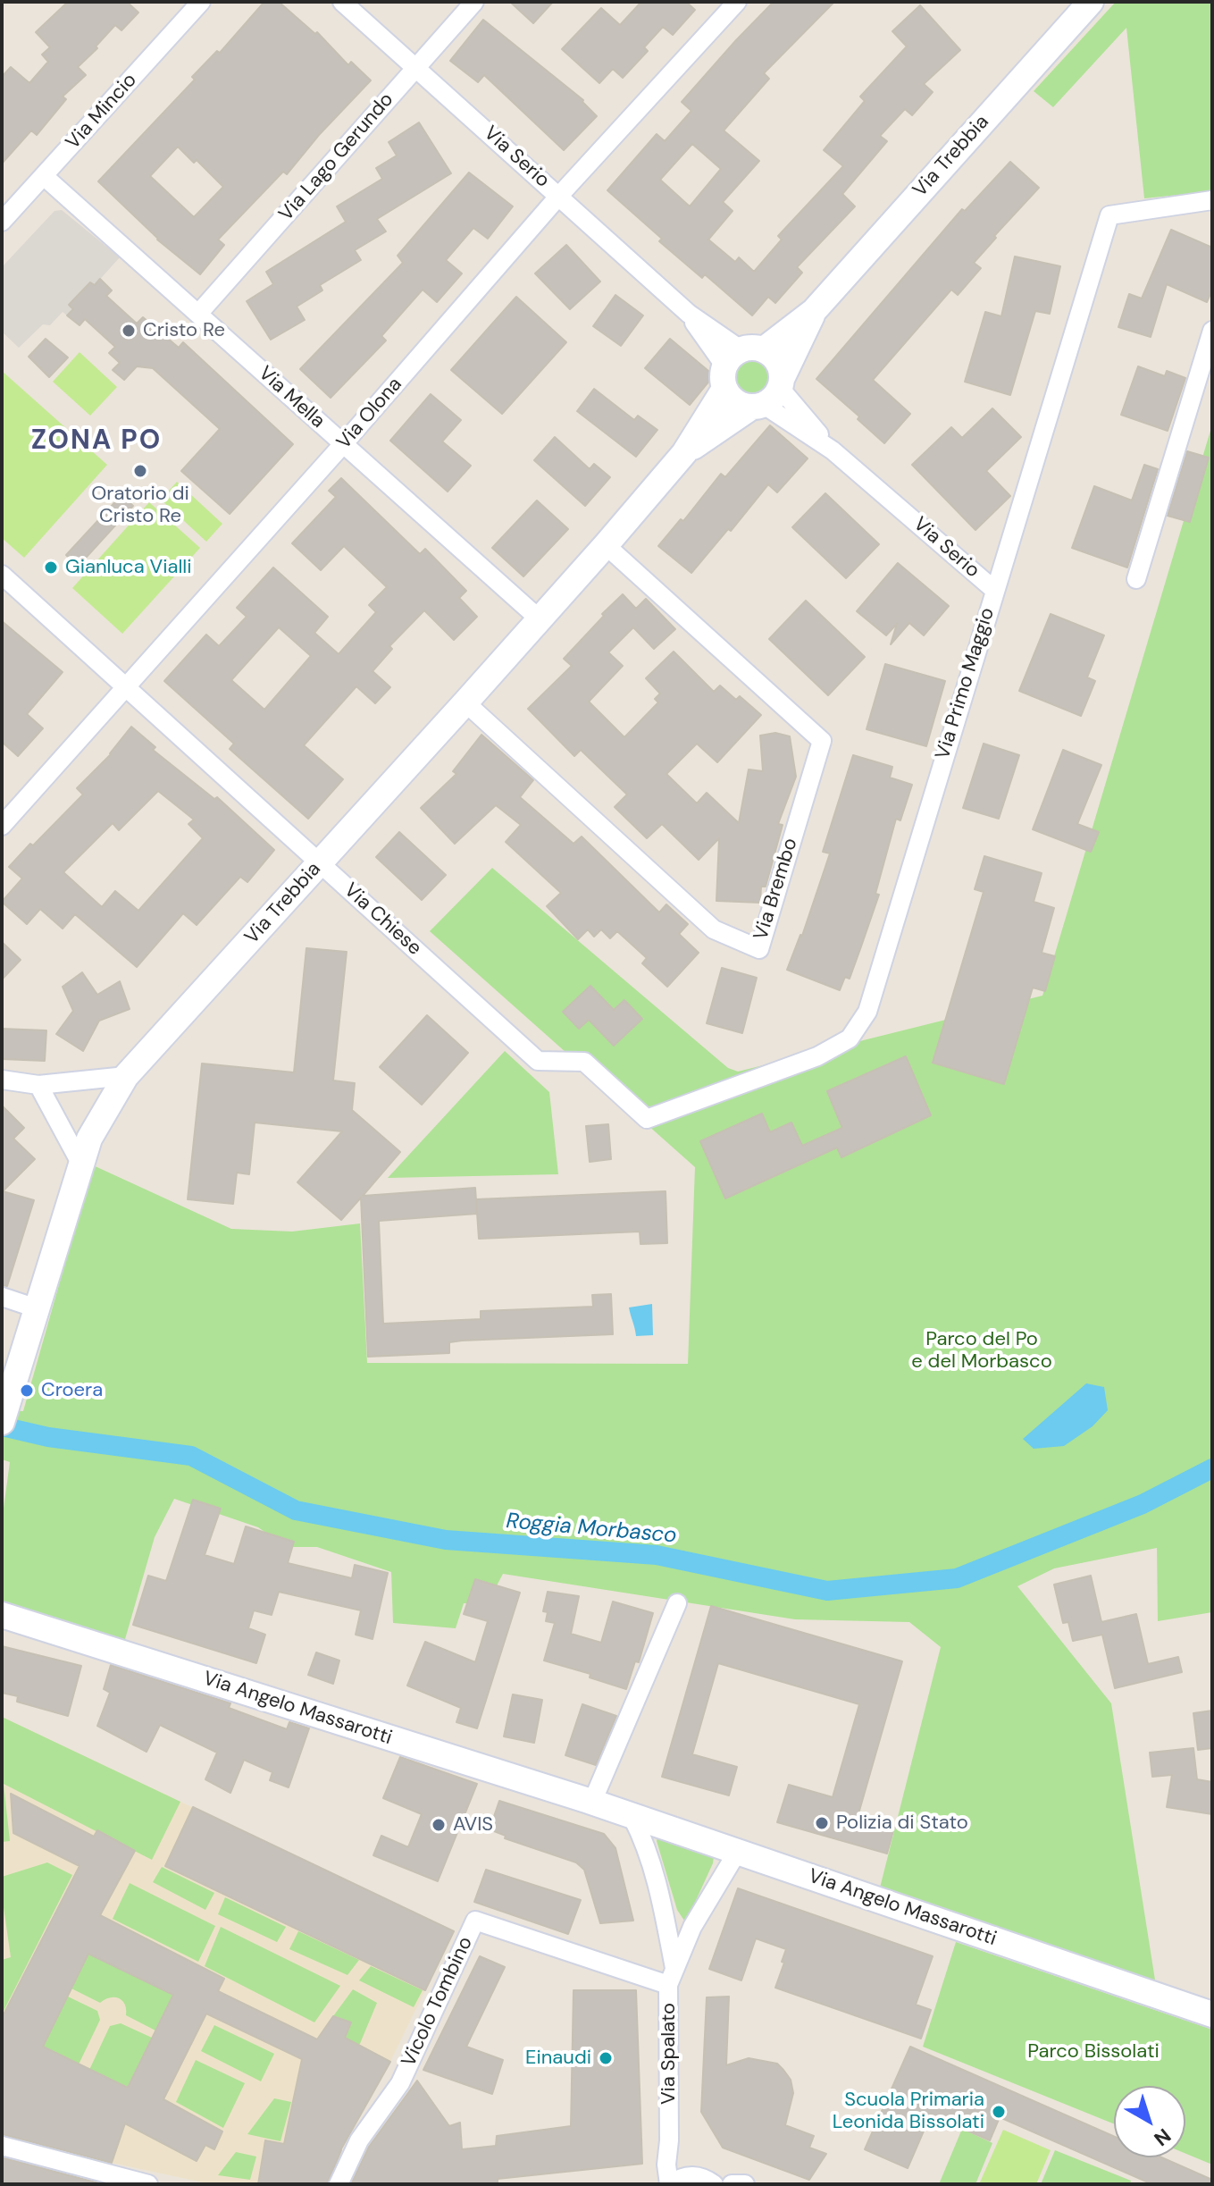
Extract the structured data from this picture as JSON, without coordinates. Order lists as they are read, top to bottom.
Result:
{
  "streets": {
    "street": [
      "Via Mincio",
      "Via Trebbia",
      "Via Lago Gerundo",
      "Via Serio",
      "Via Mella",
      "Via Olona",
      "Via Primo Maggio",
      "Via Brembo",
      "Via Chiese",
      "Via Angelo Massarotti",
      "Vicolo Tombino",
      "Via Spalato"
    ]
  },
  "crossings": [
    ["Via Mincio", "Via Mella"],
    ["Via Trebbia", "Via Serio"],
    ["Via Trebbia", "Via Mella"],
    ["Via Trebbia", "Via Brembo"],
    ["Via Trebbia", "Via Chiese"],
    ["Via Lago Gerundo", "Via Serio"],
    ["Via Lago Gerundo", "Via Mella"],
    ["Via Serio", "Via Olona"],
    ["Via Serio", "Via Primo Maggio"],
    ["Via Mella", "Via Olona"],
    ["Via Olona", "Via Chiese"],
    ["Via Primo Maggio", "Via Chiese"],
    ["Via Angelo Massarotti", "Via Spalato"],
    ["Vicolo Tombino", "Via Spalato"]
  ],
  "districts": ["ZONA PO"],
  "water": ["Roggia Morbasco"],
  "parks": ["Parco del Po e del Morbasco", "Parco Bissolati"],
  "places": [
    "Cristo Re",
    "Oratorio di Cristo Re",
    "Gianluca Vialli",
    "Croera",
    "Polizia di Stato",
    "AVIS",
    "Einaudi",
    "Scuola Primaria Leonida Bissolati"
  ],
  "north": "bottom right"
}
